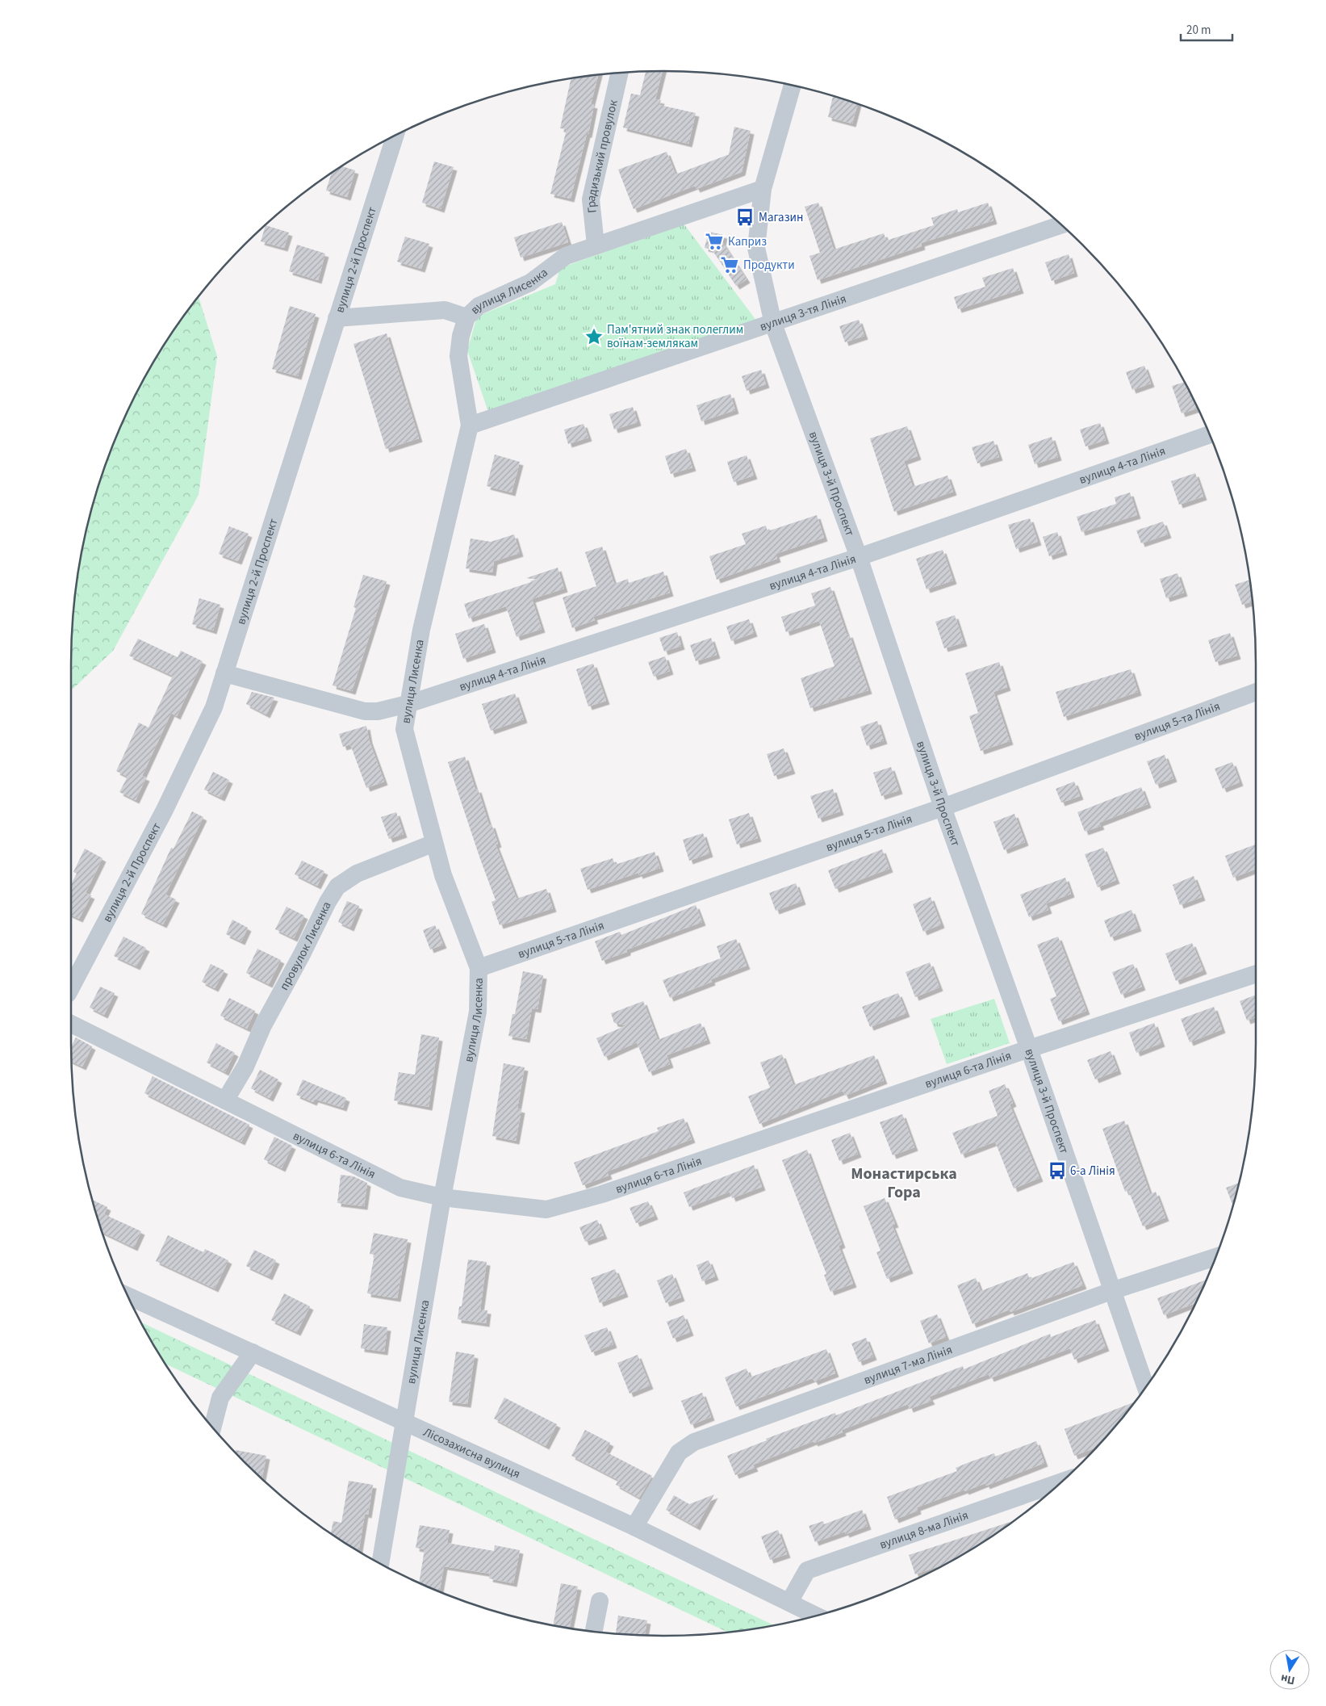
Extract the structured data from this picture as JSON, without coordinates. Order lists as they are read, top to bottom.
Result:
{
  "streets": {
    "street": [
      "Градизький провулок",
      "вулиця 2-й Проспект",
      "вулиця Лисенка",
      "вулиця 3-тя Лінія",
      "вулиця 4-та Лінія",
      "вулиця 3-й Проспект",
      "вулиця 5-та Лінія",
      "провулок Лисенка",
      "вулиця 6-та Лінія",
      "вулиця 7-ма Лінія",
      "Лісозахисна вулиця",
      "вулиця 8-ма Лінія"
    ]
  },
  "crossings": [
    ["Градизький провулок", "вулиця Лисенка"],
    ["вулиця 2-й Проспект", "вулиця 4-та Лінія"],
    ["вулиця Лисенка", "вулиця 3-тя Лінія"],
    ["вулиця Лисенка", "вулиця 4-та Лінія"],
    ["вулиця Лисенка", "вулиця 3-й Проспект"],
    ["вулиця Лисенка", "вулиця 5-та Лінія"],
    ["вулиця Лисенка", "провулок Лисенка"],
    ["вулиця Лисенка", "вулиця 6-та Лінія"],
    ["вулиця Лисенка", "Лісозахисна вулиця"],
    ["вулиця 3-тя Лінія", "вулиця 3-й Проспект"],
    ["вулиця 4-та Лінія", "вулиця 3-й Проспект"],
    ["вулиця 3-й Проспект", "вулиця 5-та Лінія"],
    ["вулиця 3-й Проспект", "вулиця 6-та Лінія"],
    ["вулиця 3-й Проспект", "вулиця 7-ма Лінія"],
    ["провулок Лисенка", "вулиця 6-та Лінія"],
    ["вулиця 7-ма Лінія", "Лісозахисна вулиця"],
    ["Лісозахисна вулиця", "вулиця 8-ма Лінія"]
  ],
  "districts": ["Монастирська Гора"],
  "places": {
    "bus stop": ["Магазин", "6-а Лінія"],
    "supermarket": ["Каприз", "Продукти"],
    "place": ["Пам'ятний знак полеглим воїнам-землякам"]
  },
  "scale_bar": "20 m",
  "north": "bottom"
}
